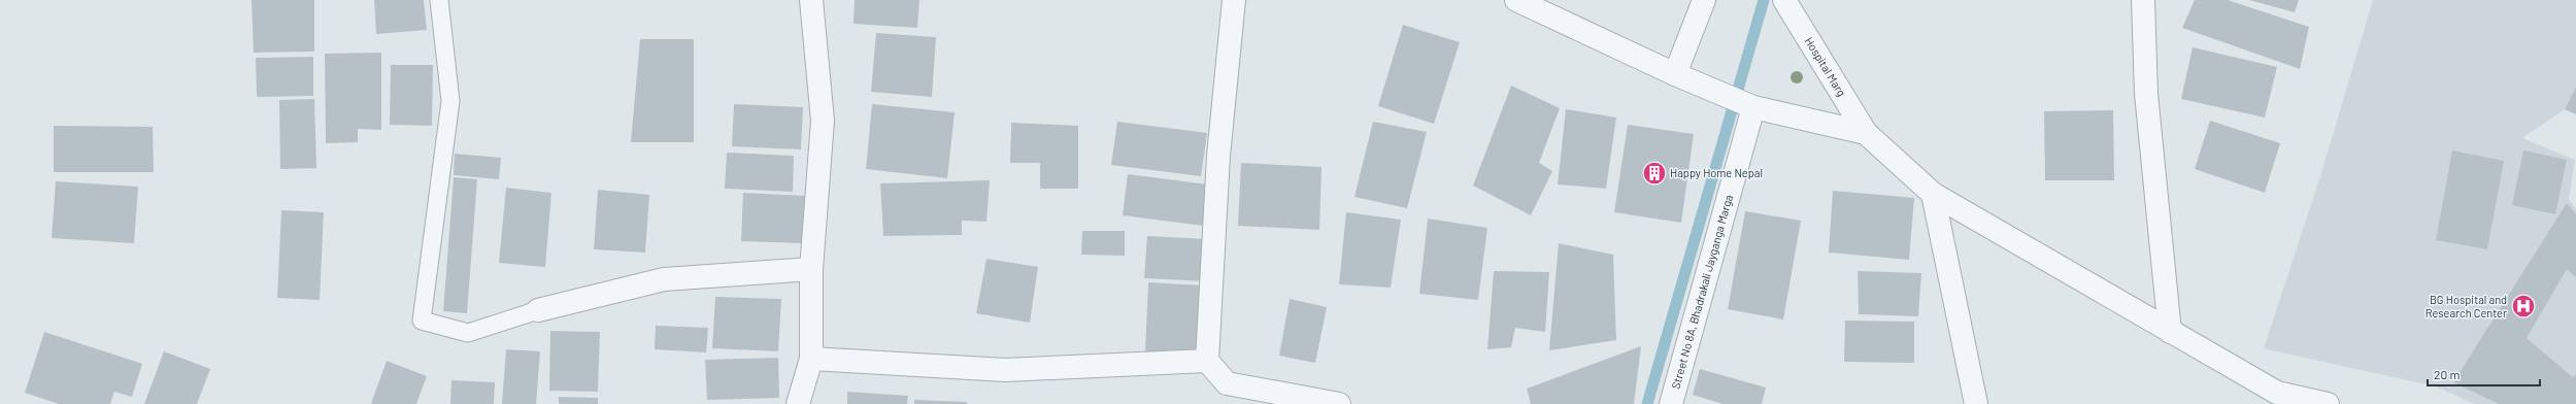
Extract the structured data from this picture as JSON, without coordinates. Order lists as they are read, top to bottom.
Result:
{
  "streets": {
    "street": ["Hospital Marg", "Street No 8A, Bhadrakali Jayganga Marga"]
  },
  "places": {
    "building": ["Happy Home Nepal"],
    "hospital": ["BG Hospital and Research Center"]
  },
  "scale_bar": "20 m"
}
